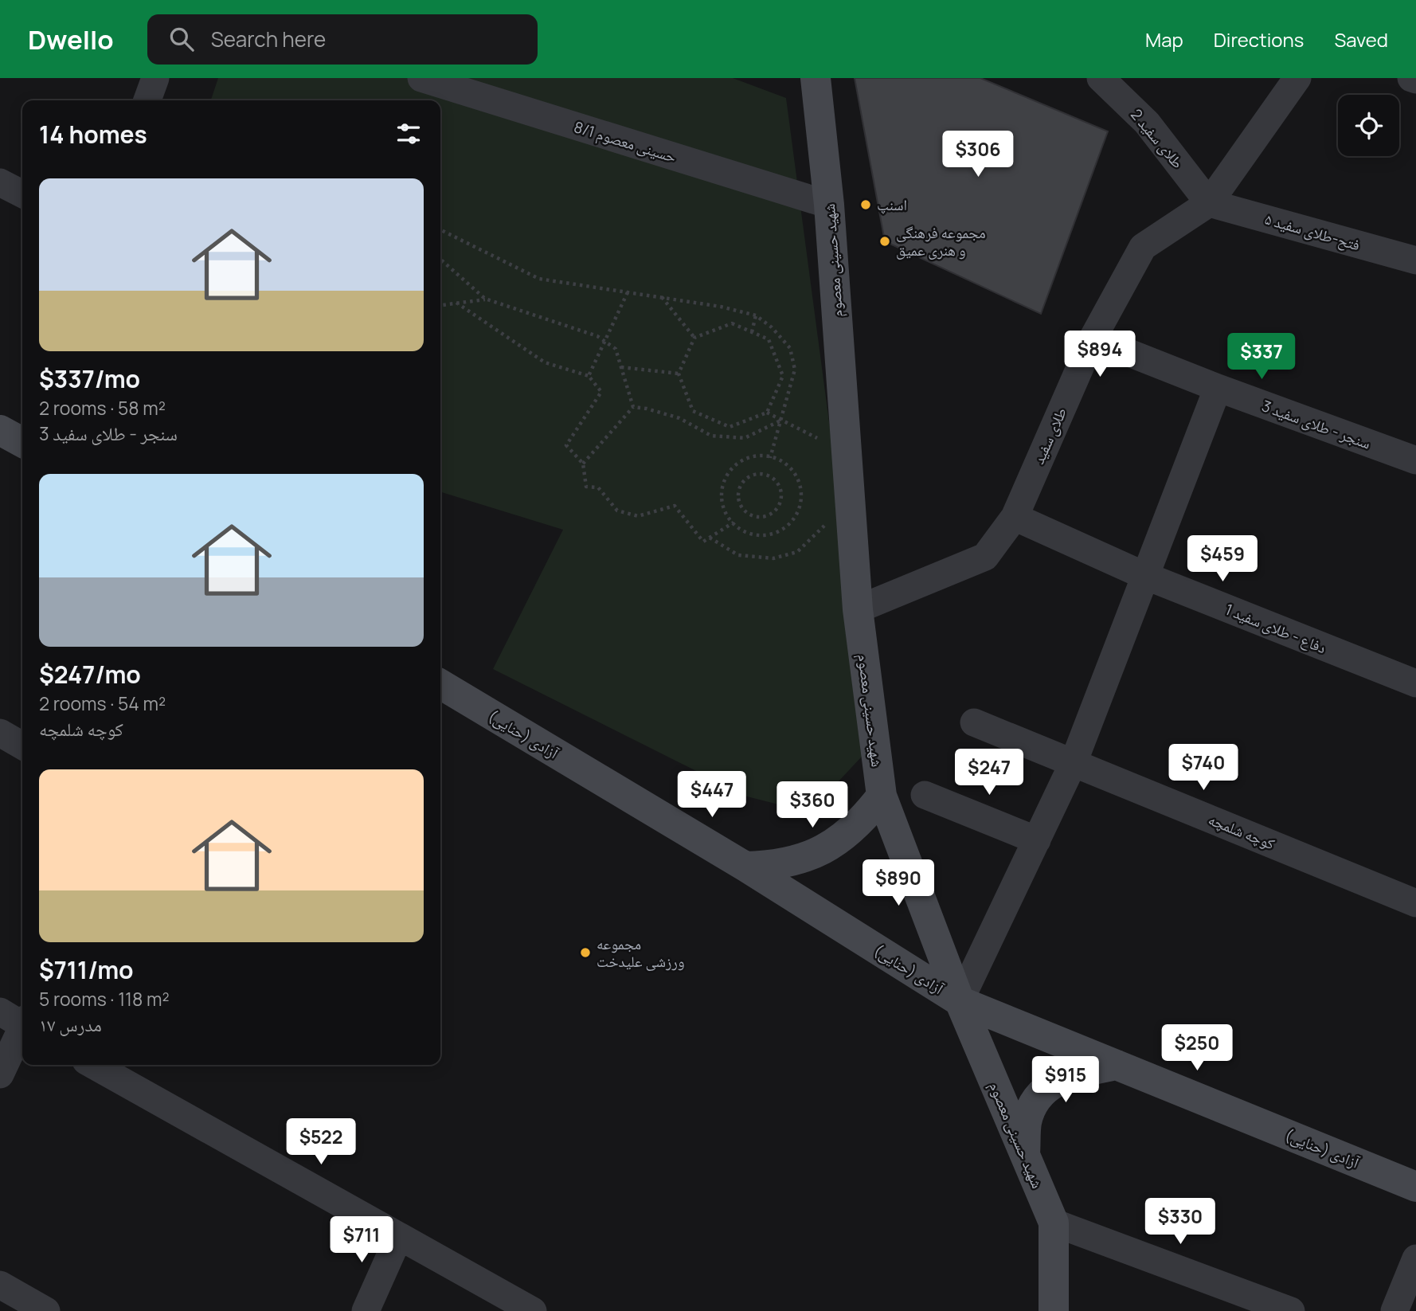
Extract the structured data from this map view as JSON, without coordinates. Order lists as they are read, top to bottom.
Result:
{
  "streets": {
    "main road": ["شهید حسینی معصوم", "آزادی (حنایی)"],
    "street": [
      "طلای سفید 2",
      "حسینی معصوم 8/1",
      "فتح-طلای سفید ۵",
      "سنجر - طلای سفید 3",
      "طلای سفید",
      "دفاع - طلای سفید 1",
      "کوچه شلمچه"
    ]
  },
  "crossings": [
    ["طلای سفید 2", "فتح-طلای سفید ۵"],
    ["طلای سفید 2", "طلای سفید"],
    ["حسینی معصوم 8/1", "شهید حسینی معصوم"],
    ["فتح-طلای سفید ۵", "طلای سفید"],
    ["شهید حسینی معصوم", "طلای سفید"],
    ["شهید حسینی معصوم", "آزادی (حنایی)"],
    ["سنجر - طلای سفید 3", "طلای سفید"],
    ["طلای سفید", "دفاع - طلای سفید 1"]
  ],
  "places": ["اسنپ", "مجموعه فرهنگی و هنری عمیق", "مجموعه ورزشی علیدخت"],
  "page": {
    "header": "Dwello",
    "search": "Search here",
    "nav": ["Map", "Directions", "Saved"],
    "heading": "14 homes",
    "price": [
      "$306",
      "$894",
      "$337",
      "$459",
      "$740",
      "$247",
      "$447",
      "$360",
      "$890",
      "$250",
      "$915",
      "$522",
      "$330",
      "$711"
    ],
    "list": [
      {
        "name": "$337/mo",
        "note": "2 rooms · 58 m² · سنجر - طلای سفید 3"
      },
      {
        "name": "$247/mo",
        "note": "2 rooms · 54 m² · کوچه شلمچه"
      },
      {
        "name": "$711/mo",
        "note": "5 rooms · 118 m² · مدرس ۱۷"
      }
    ]
  }
}
